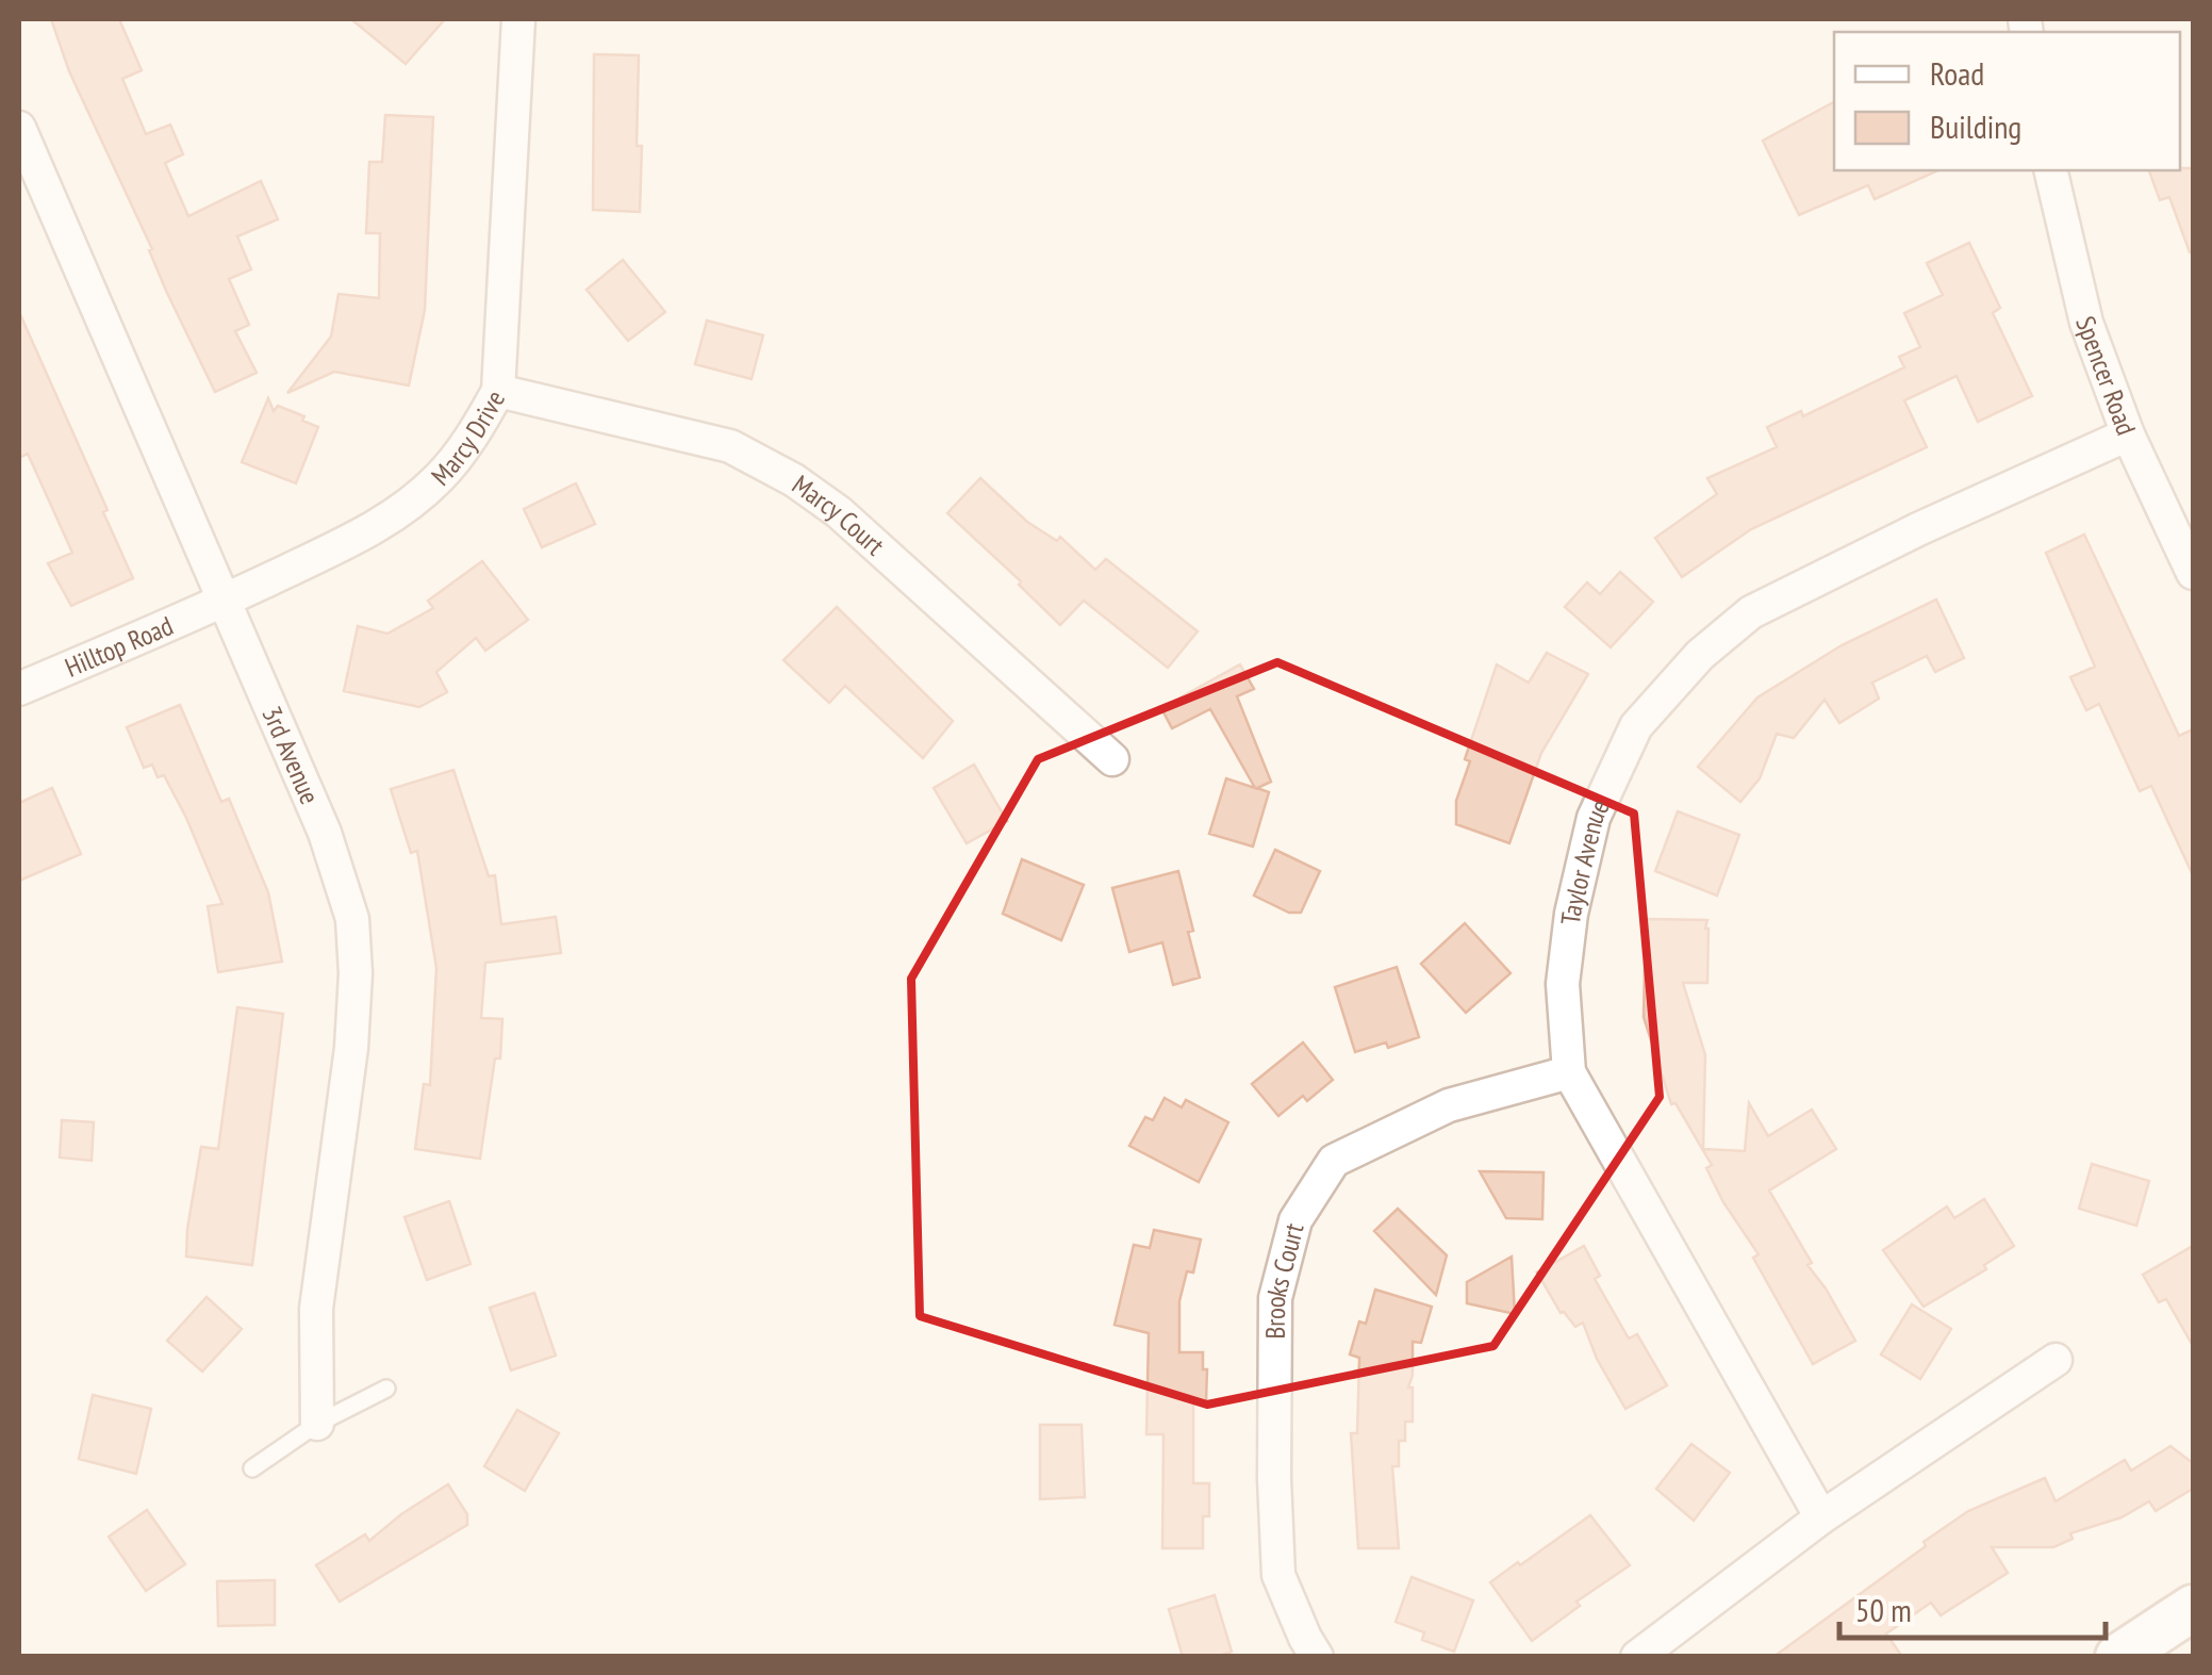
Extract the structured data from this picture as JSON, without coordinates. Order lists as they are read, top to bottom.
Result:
{
  "streets": {
    "street": [
      "Spencer Road",
      "Marcy Drive",
      "Marcy Court",
      "Hilltop Road",
      "3rd Avenue",
      "Taylor Avenue",
      "Brooks Court"
    ]
  },
  "crossings": [
    ["Spencer Road", "Taylor Avenue"],
    ["Marcy Drive", "Marcy Court"],
    ["Marcy Drive", "Hilltop Road"],
    ["Marcy Drive", "3rd Avenue"],
    ["Hilltop Road", "3rd Avenue"],
    ["Taylor Avenue", "Brooks Court"]
  ],
  "legend": ["Road", "Building"],
  "scale_bar": "50 m"
}
